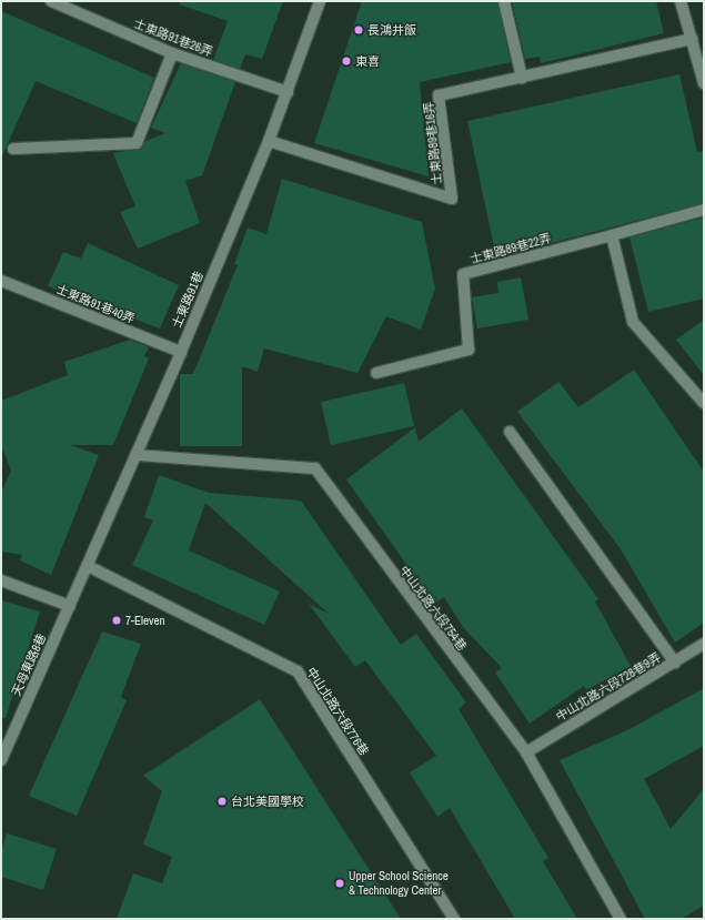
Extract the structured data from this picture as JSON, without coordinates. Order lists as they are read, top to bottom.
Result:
{
  "streets": {
    "street": [
      "士東路91巷26弄",
      "士東路89巷16弄",
      "士東路89巷22弄",
      "士東路91巷",
      "士東路91巷40弄",
      "中山北路六段754巷",
      "天母東路8巷",
      "中山北路六段728巷9弄",
      "中山北路六段776巷"
    ]
  },
  "crossings": [
    ["士東路91巷26弄", "士東路91巷"],
    ["士東路89巷16弄", "士東路91巷"],
    ["士東路91巷", "士東路91巷40弄"],
    ["士東路91巷", "中山北路六段754巷"],
    ["士東路91巷", "天母東路8巷"],
    ["士東路91巷", "中山北路六段776巷"],
    ["中山北路六段754巷", "中山北路六段728巷9弄"]
  ],
  "places": [
    "長鴻井飯",
    "東喜",
    "7-Eleven",
    "台北美國學校",
    "Upper School Science & Technology Center"
  ]
}
